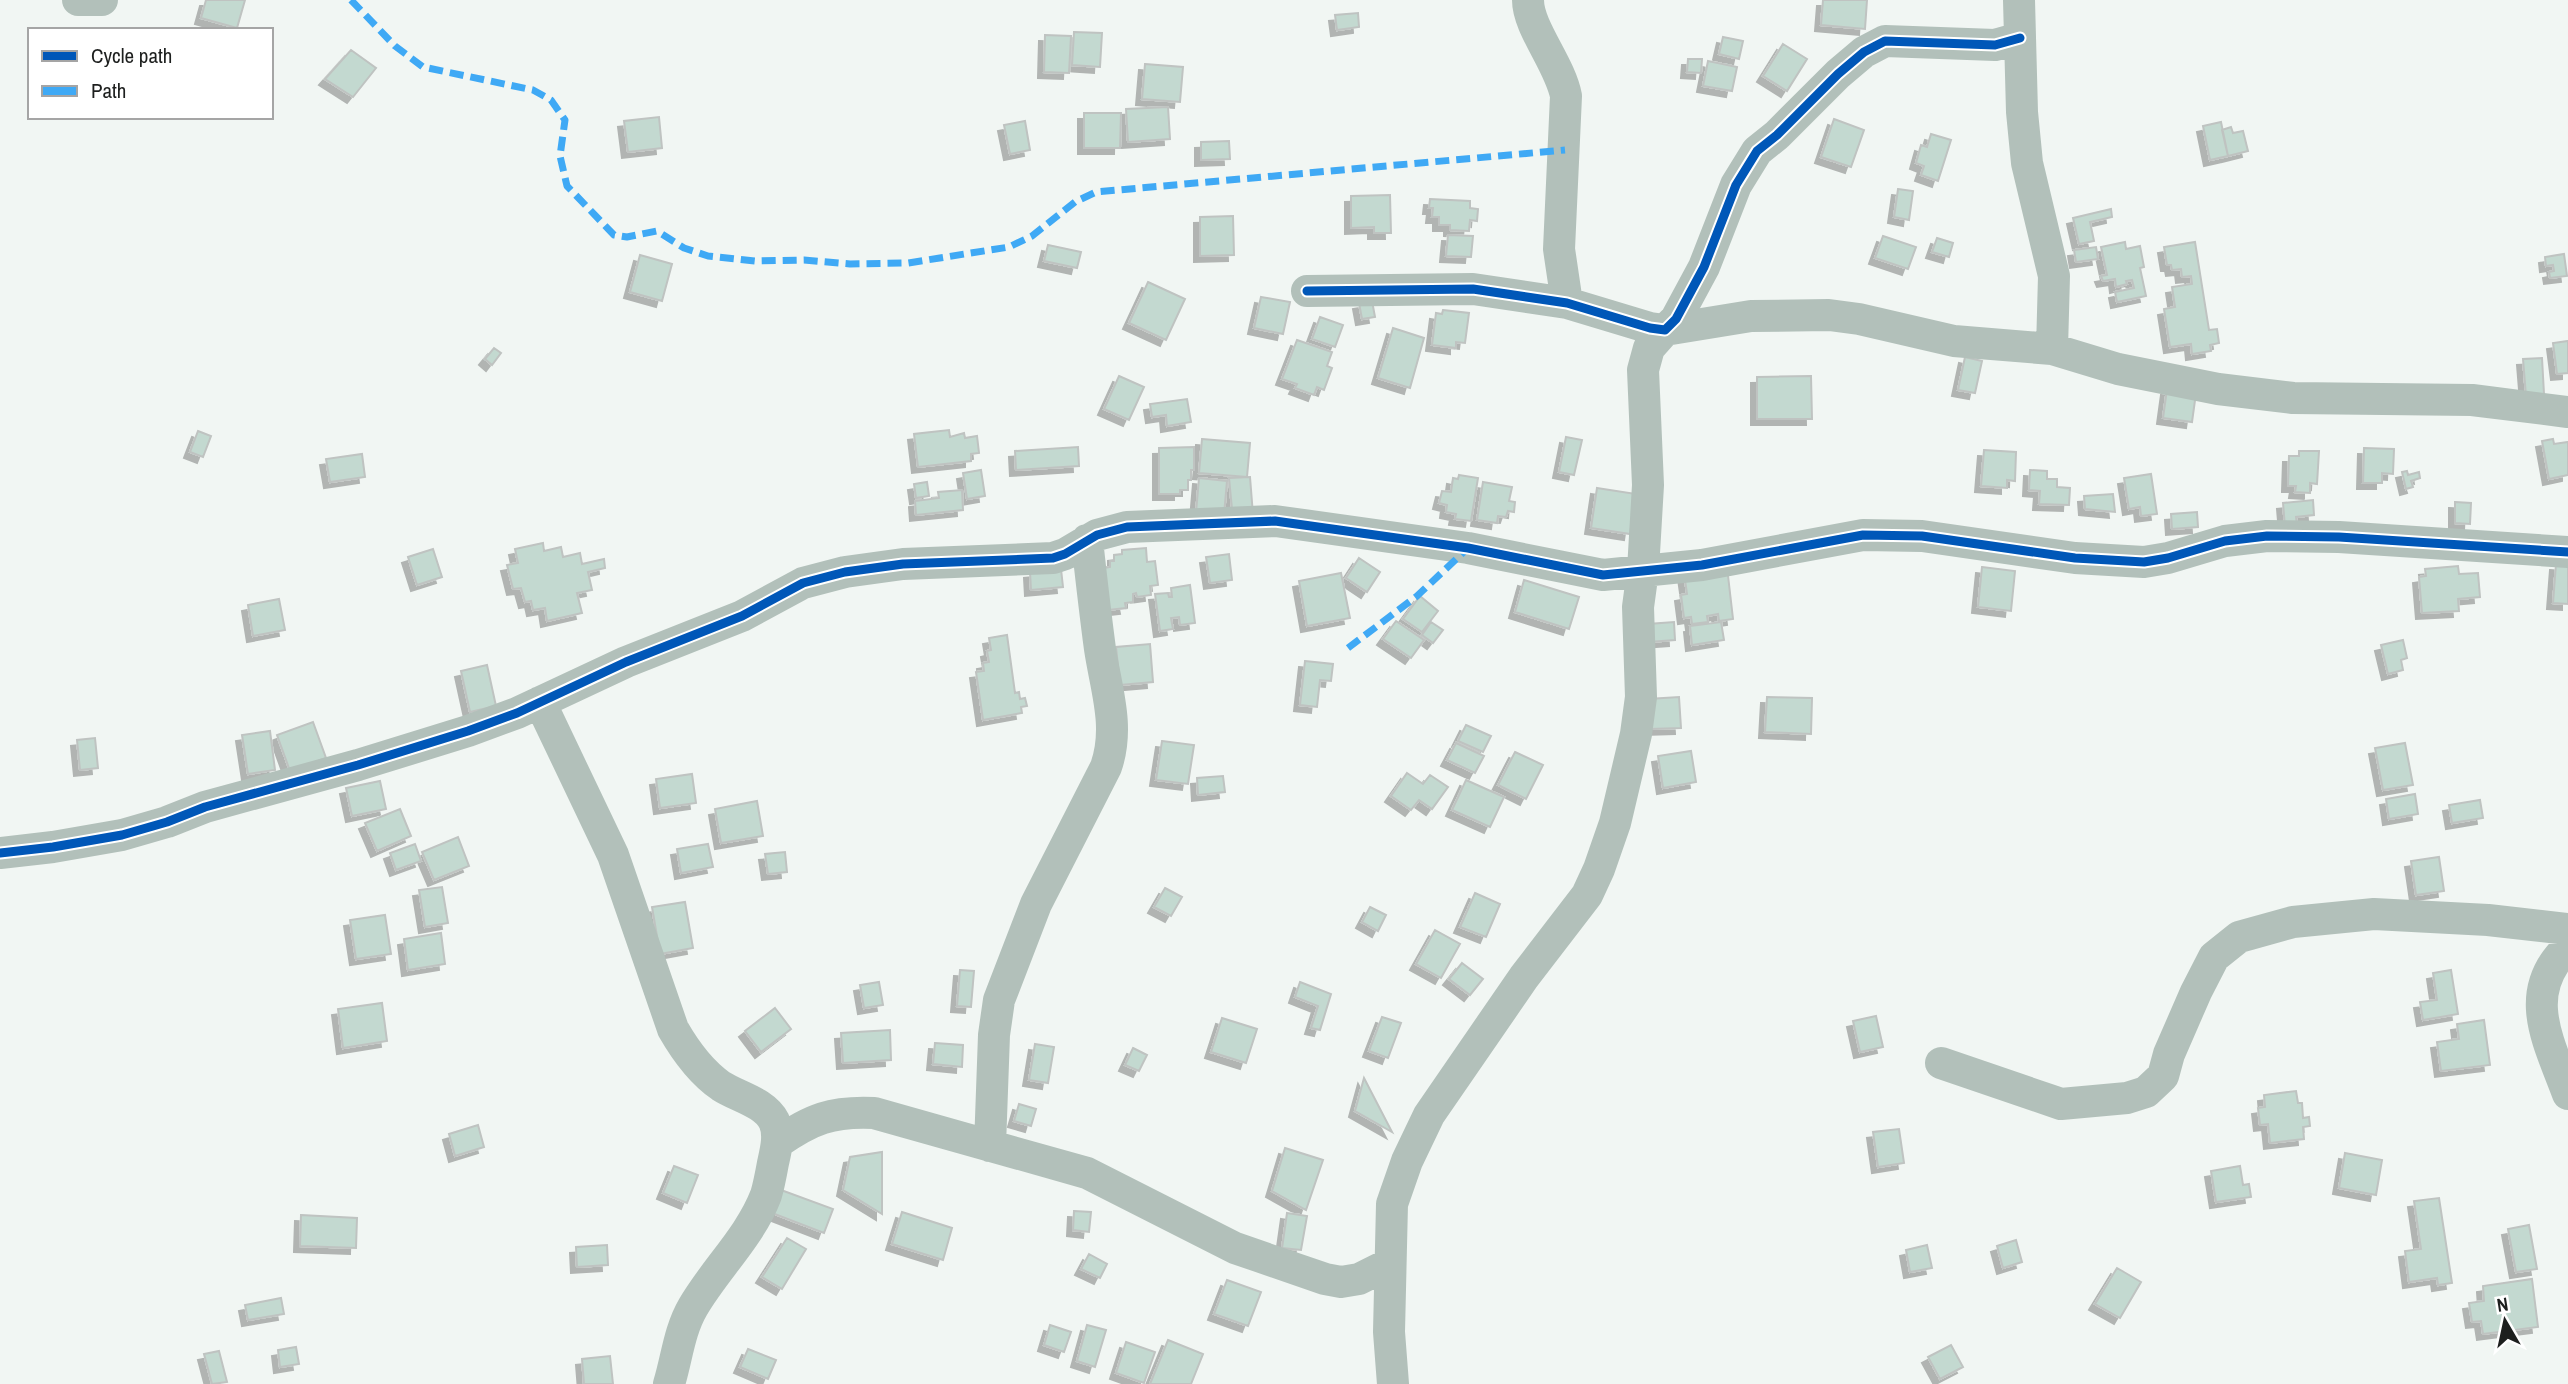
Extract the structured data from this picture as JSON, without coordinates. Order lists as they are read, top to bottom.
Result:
{
  "legend": ["Cycle path", "Path"],
  "north": "top"
}
